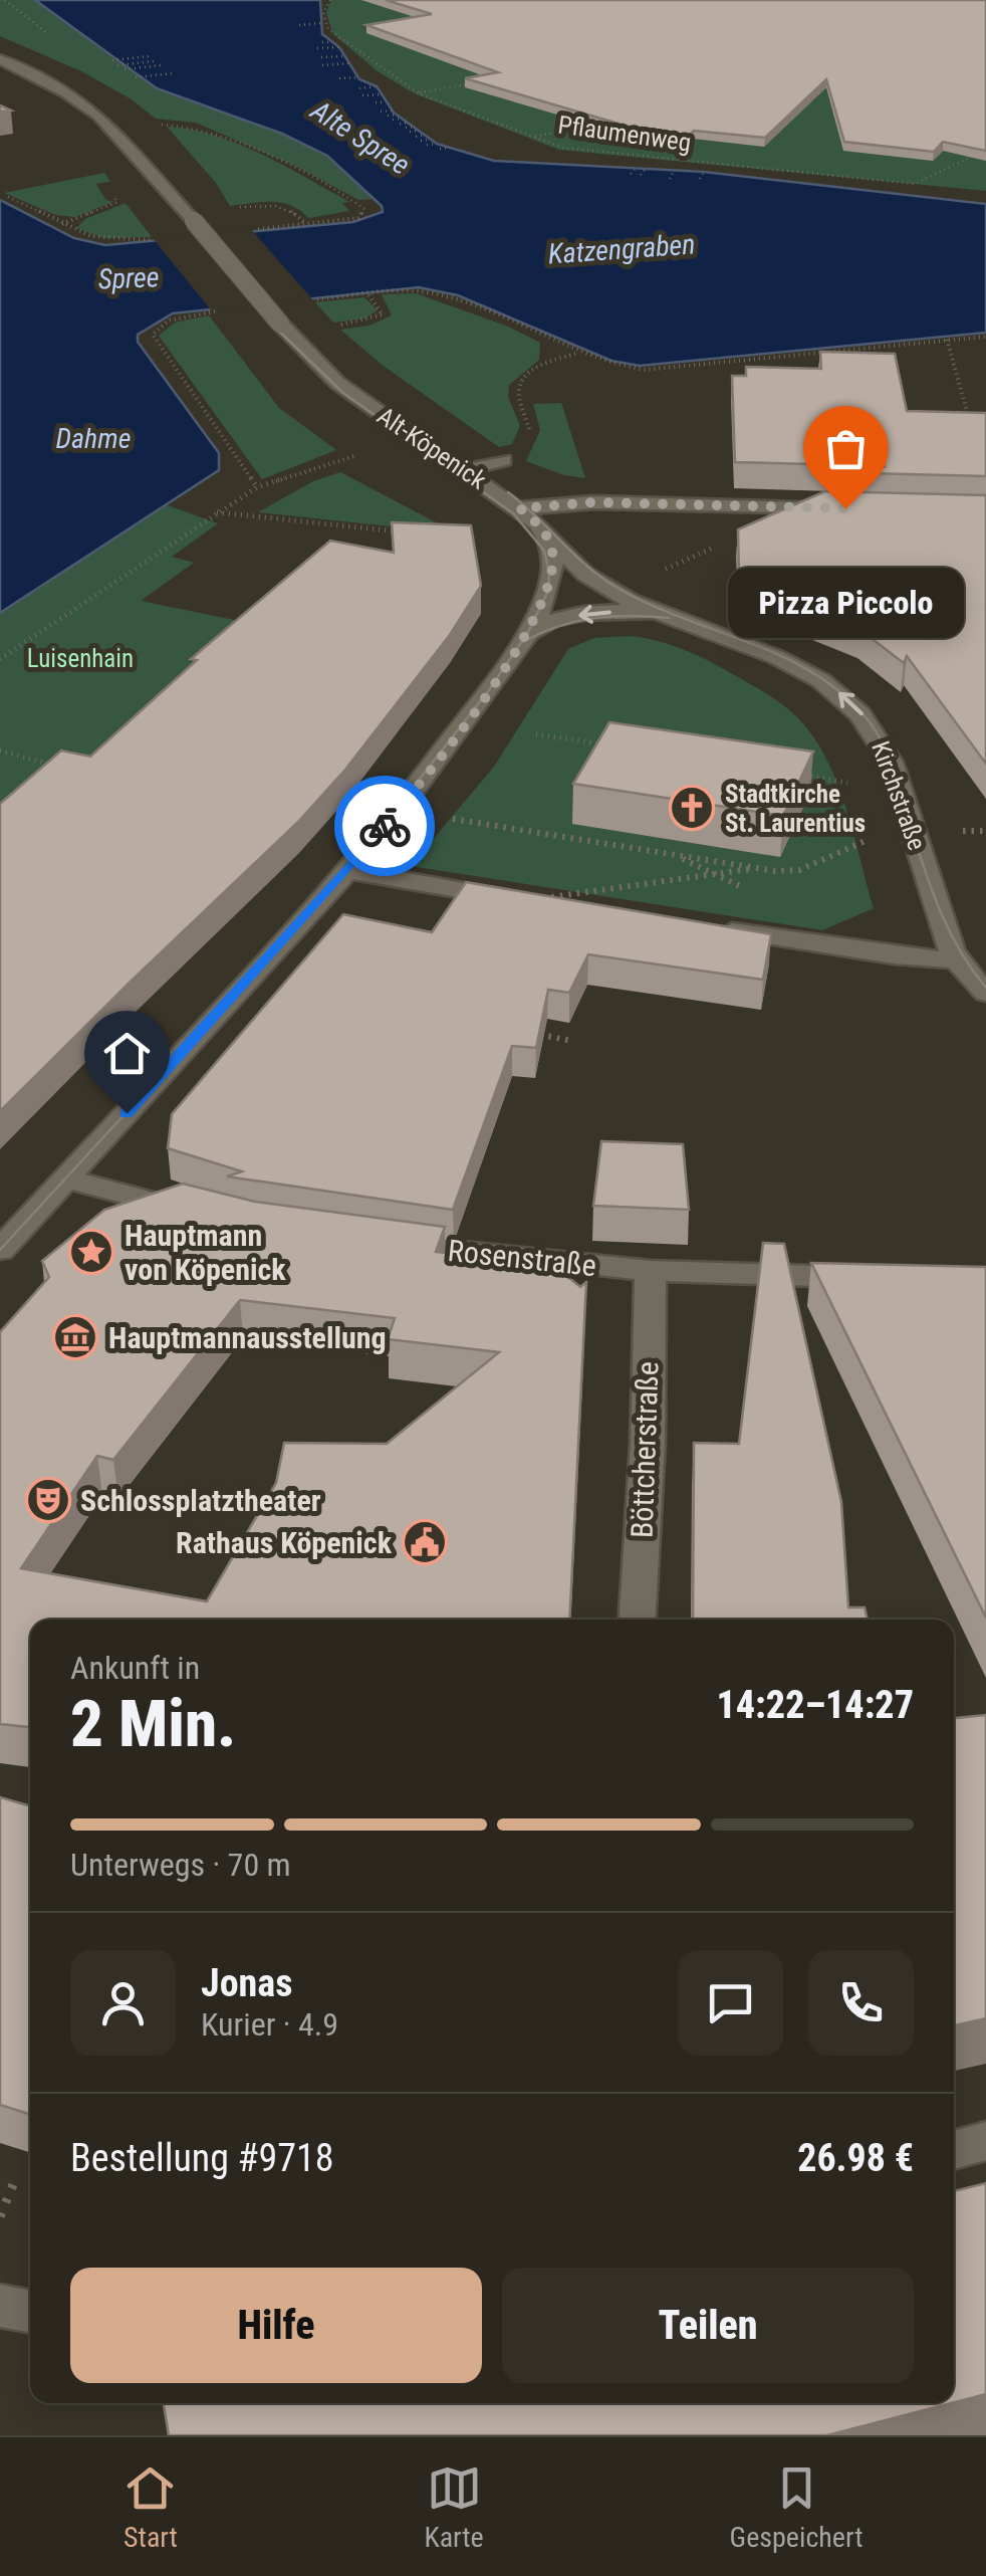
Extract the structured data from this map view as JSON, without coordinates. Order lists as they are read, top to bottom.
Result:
{
  "streets": {
    "street": [
      "Alt-Köpenick",
      "Kirchstraße",
      "Rosenstraße",
      "Böttcherstraße"
    ],
    "path": ["Pflaumenweg"]
  },
  "crossings": [
    ["Alt-Köpenick", "Kirchstraße"],
    ["Rosenstraße", "Böttcherstraße"]
  ],
  "one_way": ["Kirchstraße"],
  "water": [
    "Alte Spree",
    "Katzengraben",
    "Spree",
    "Dahme"
  ],
  "parks": ["Luisenhain"],
  "places": {
    "other": ["Pizza Piccolo"],
    "church": ["Stadtkirche St. Laurentius"],
    "place": ["Hauptmann von Köpenick"],
    "museum": ["Hauptmannausstellung"],
    "theatre": ["Schlossplatztheater"],
    "public building": ["Rathaus Köpenick"]
  },
  "page": {
    "bubble": "Pizza Piccolo",
    "heading": ["2 Min.", "Ankunft in", "14:22–14:27"],
    "panel": [
      "Jonas",
      "Kurier · 4.9",
      "Bestellung #9718",
      "26.98 €"
    ],
    "bar": "Unterwegs · 70 m",
    "buttons": ["Hilfe", "Teilen"],
    "tabs": ["Start", "Karte", "Gespeichert"]
  }
}
